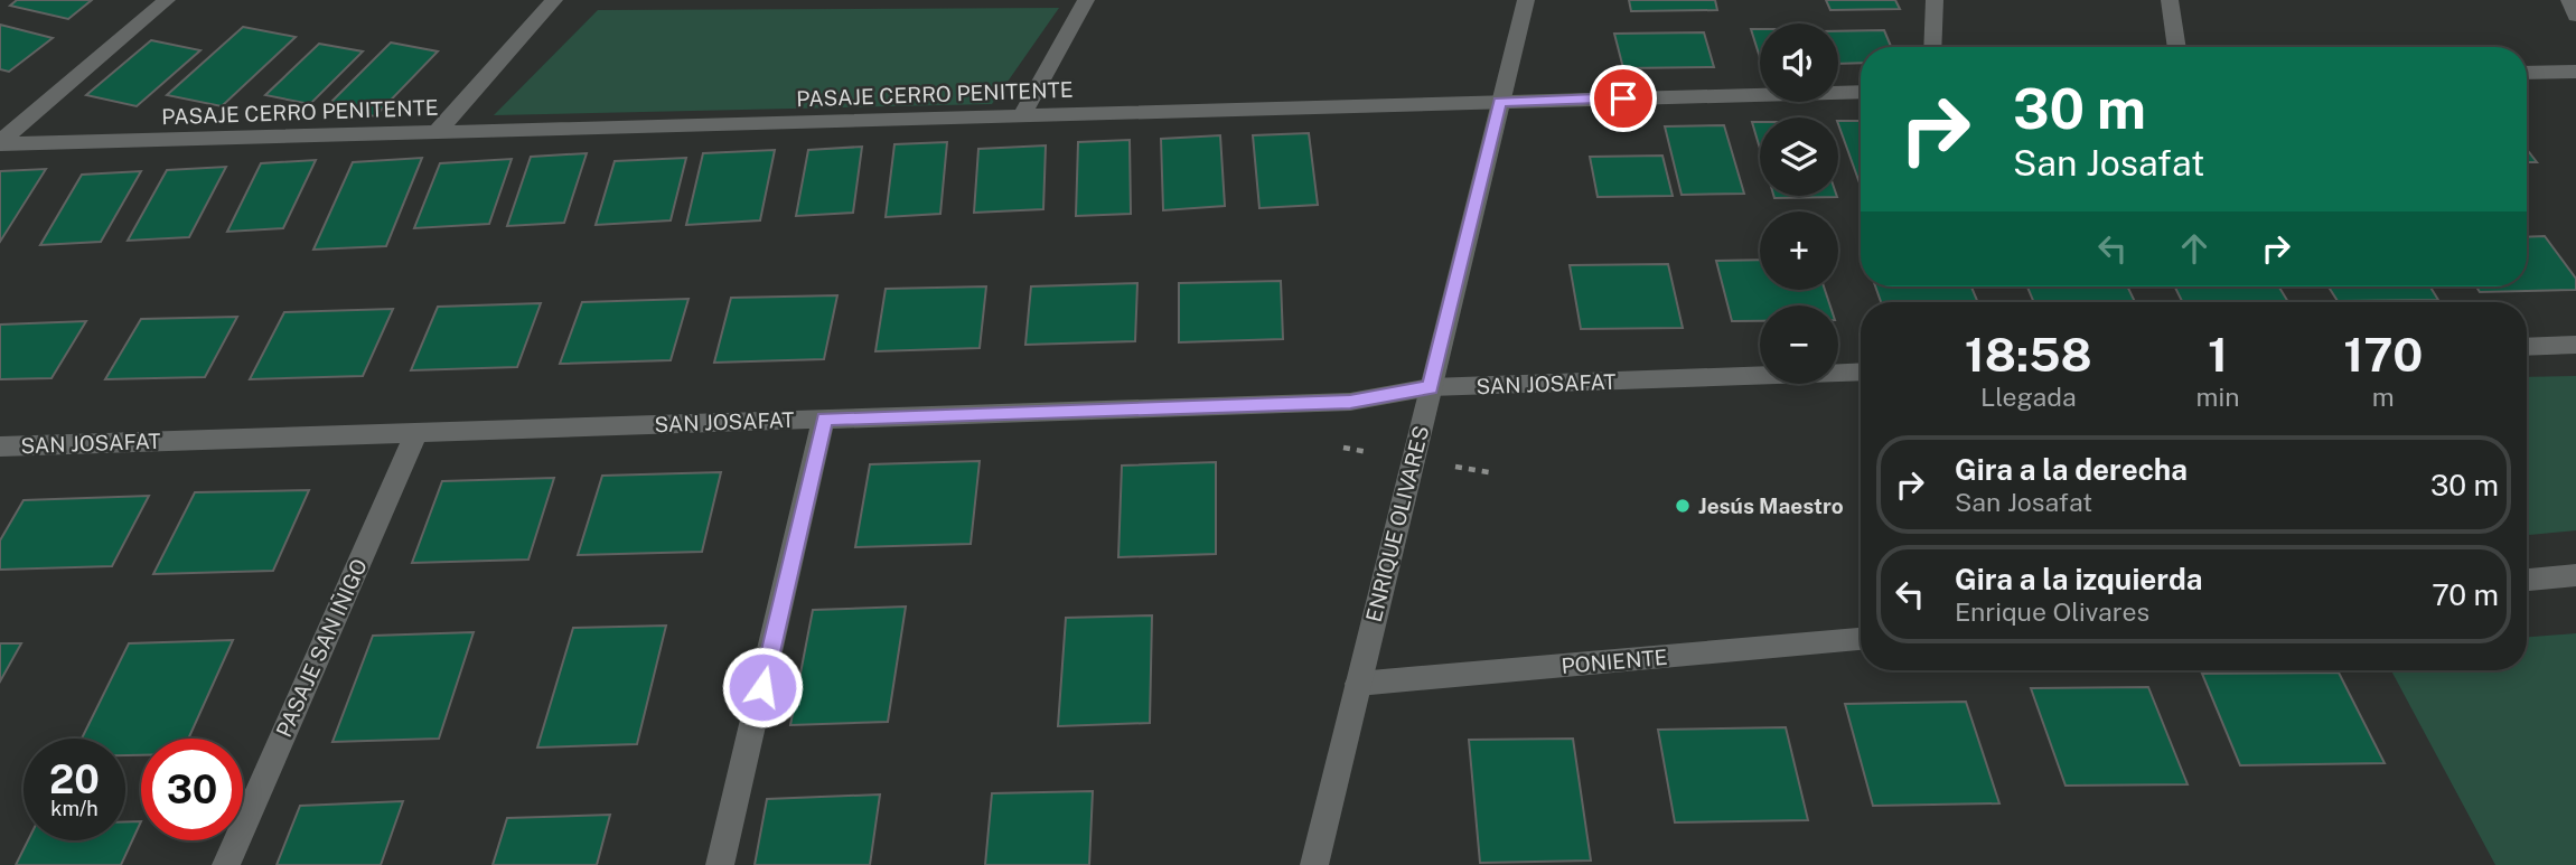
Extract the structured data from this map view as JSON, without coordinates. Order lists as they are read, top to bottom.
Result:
{
  "streets": {
    "street": [
      "PASAJE CERRO PENITENTE",
      "SAN JOSAFAT",
      "ENRIQUE OLIVARES",
      "PASAJE SAN IÑIGO",
      "PONIENTE"
    ]
  },
  "crossings": [
    ["PASAJE CERRO PENITENTE", "ENRIQUE OLIVARES"],
    ["SAN JOSAFAT", "ENRIQUE OLIVARES"],
    ["SAN JOSAFAT", "PASAJE SAN IÑIGO"],
    ["ENRIQUE OLIVARES", "PONIENTE"]
  ],
  "places": ["Jesús Maestro"],
  "page": {
    "map_buttons": ["+", "−"],
    "turn": ["30 m", "San Josafat"],
    "eta": [
      "18:58",
      "Llegada",
      "1",
      "min",
      "170",
      "m"
    ],
    "list": [
      {
        "name": "Gira a la derecha",
        "note": "San Josafat",
        "value": "30 m"
      },
      {
        "name": "Gira a la izquierda",
        "note": "Enrique Olivares",
        "value": "70 m"
      }
    ],
    "speed": "20 km/h",
    "limit": "30"
  }
}
